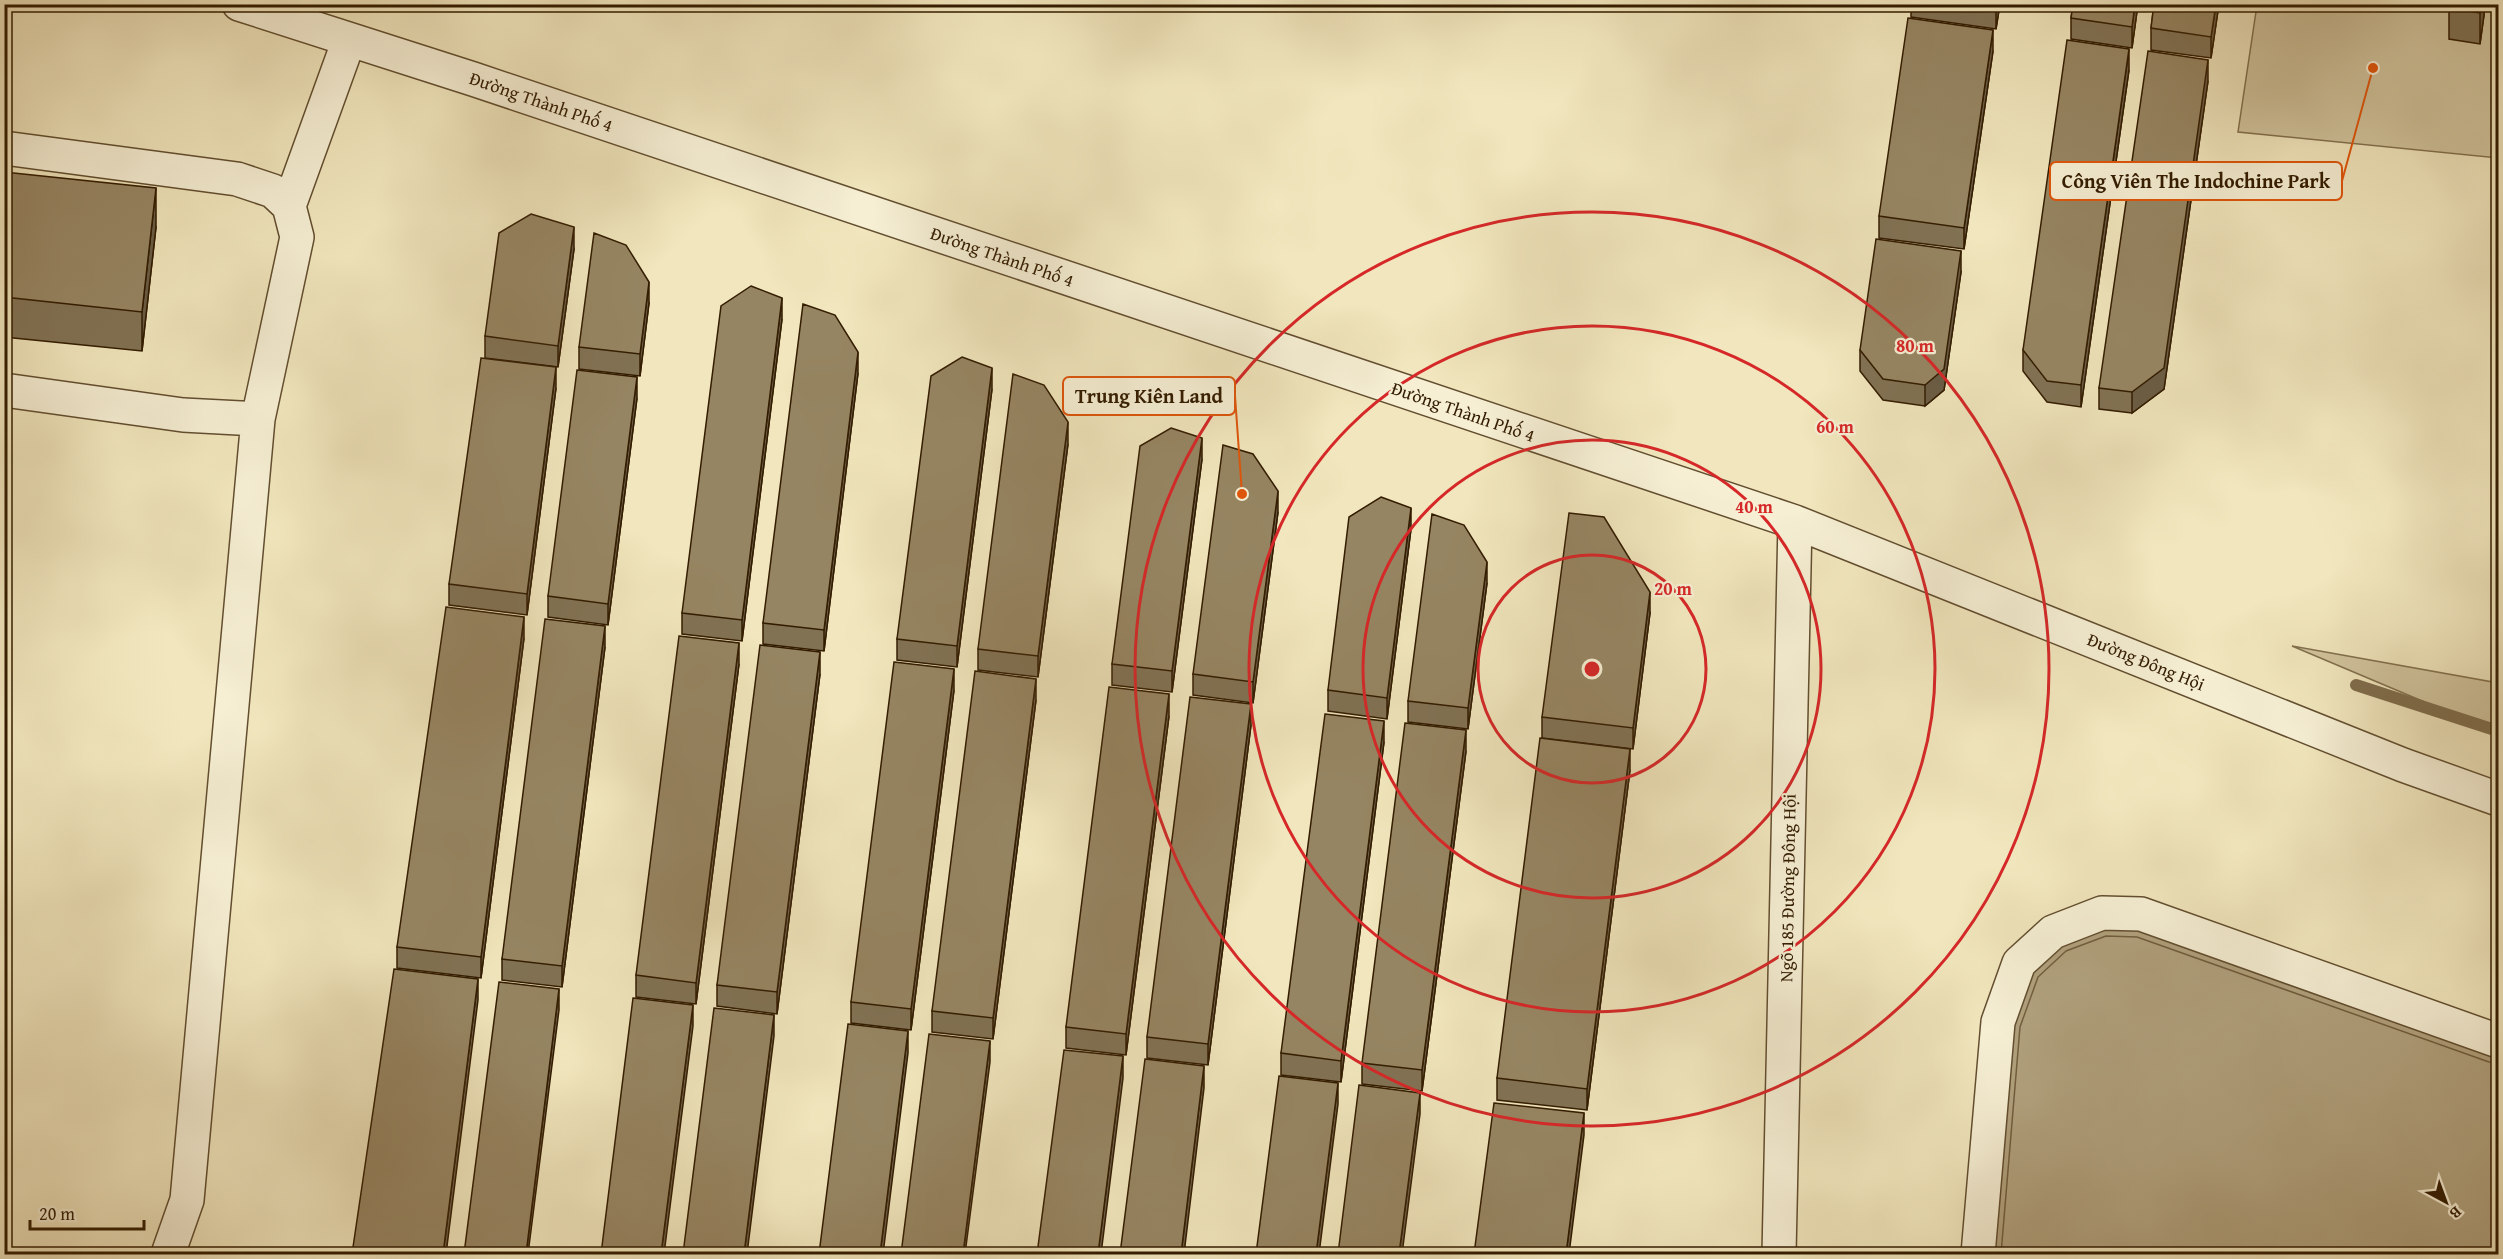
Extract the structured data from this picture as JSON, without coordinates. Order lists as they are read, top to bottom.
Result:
{
  "streets": {
    "street": ["Đường Thành Phố 4", "Đường Đông Hội", "Ngõ 185 Đường Đông Hội"]
  },
  "crossings": [
    ["Đường Thành Phố 4", "Đường Đông Hội"],
    ["Đường Thành Phố 4", "Ngõ 185 Đường Đông Hội"],
    ["Đường Đông Hội", "Ngõ 185 Đường Đông Hội"]
  ],
  "places": ["Công Viên The Indochine Park", "Trung Kiên Land"],
  "scale_bar": "20 m",
  "north": "bottom right",
  "rings": [
    "80 m",
    "60 m",
    "40 m",
    "20 m"
  ]
}
